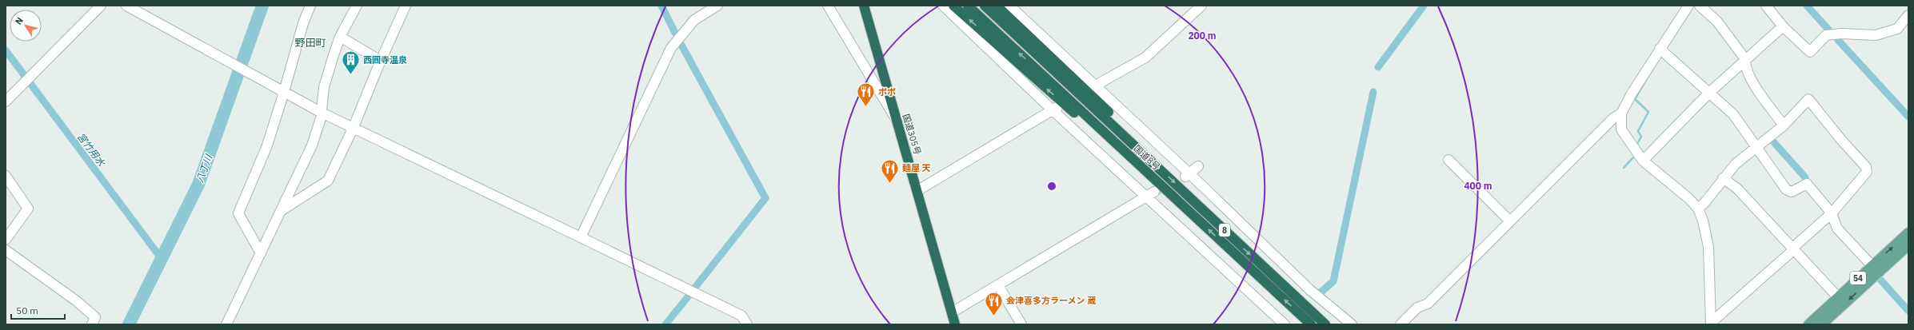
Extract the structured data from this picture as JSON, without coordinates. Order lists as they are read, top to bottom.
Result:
{
  "streets": {
    "highway": ["国道305号", "国道8号", "8"],
    "main road": ["54"]
  },
  "crossings": [
    ["国道8号", "8"]
  ],
  "districts": ["野田町"],
  "water": ["宮竹用水", "八丁川"],
  "places": {
    "building": ["西圓寺温泉"],
    "restaurant": ["ポポ", "麺屋 天", "会津喜多方ラーメン 蔵"]
  },
  "scale_bar": "50 m",
  "north": "top left",
  "rings": ["200 m", "400 m"]
}
